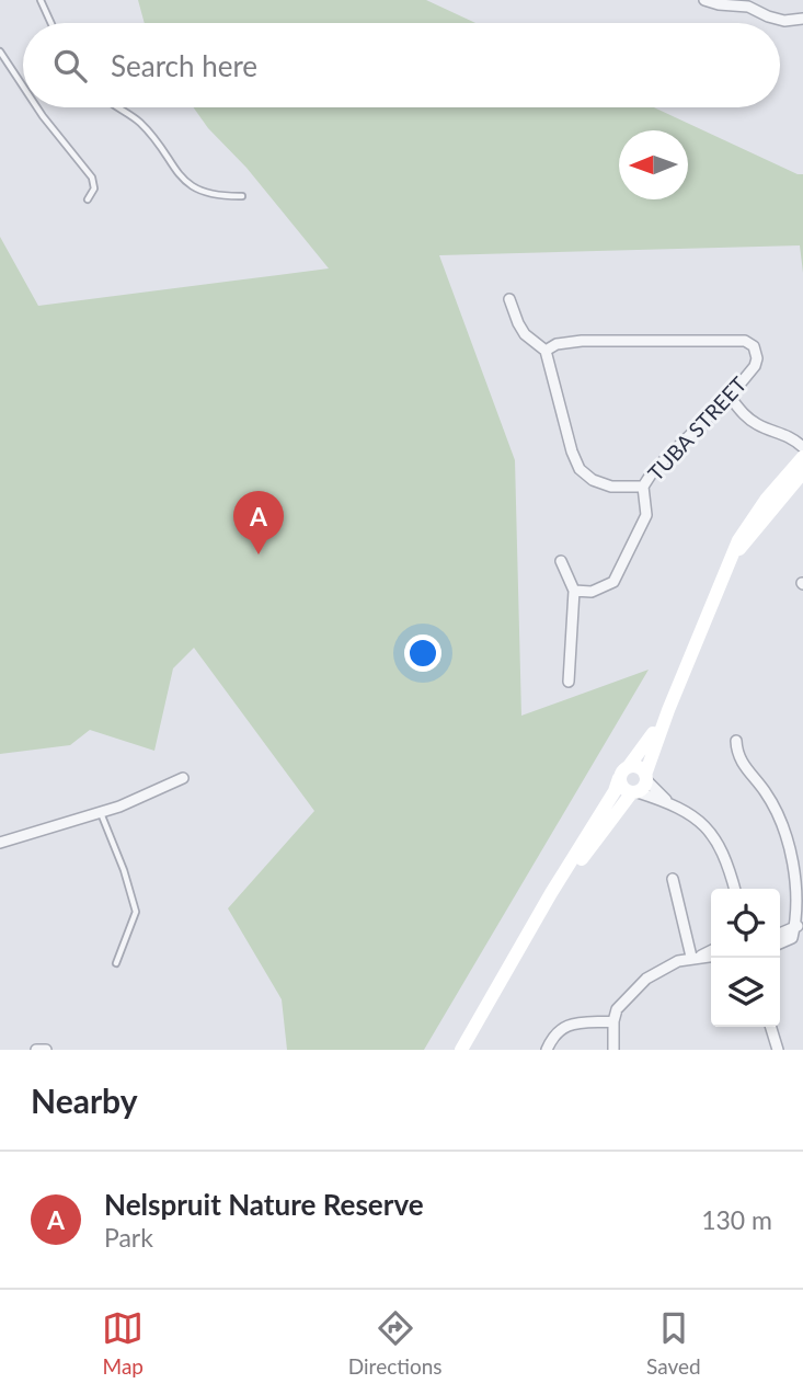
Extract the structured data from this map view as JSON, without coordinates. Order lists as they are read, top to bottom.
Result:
{
  "streets": {
    "street": ["TUBA STREET"]
  },
  "north": "left",
  "page": {
    "search": "Search here",
    "pins": "A",
    "heading": "Nearby",
    "list": [
      {
        "mark": "A",
        "name": "Nelspruit Nature Reserve",
        "note": "Park",
        "value": "130 m"
      }
    ],
    "nav": ["Map", "Directions", "Saved"]
  }
}
